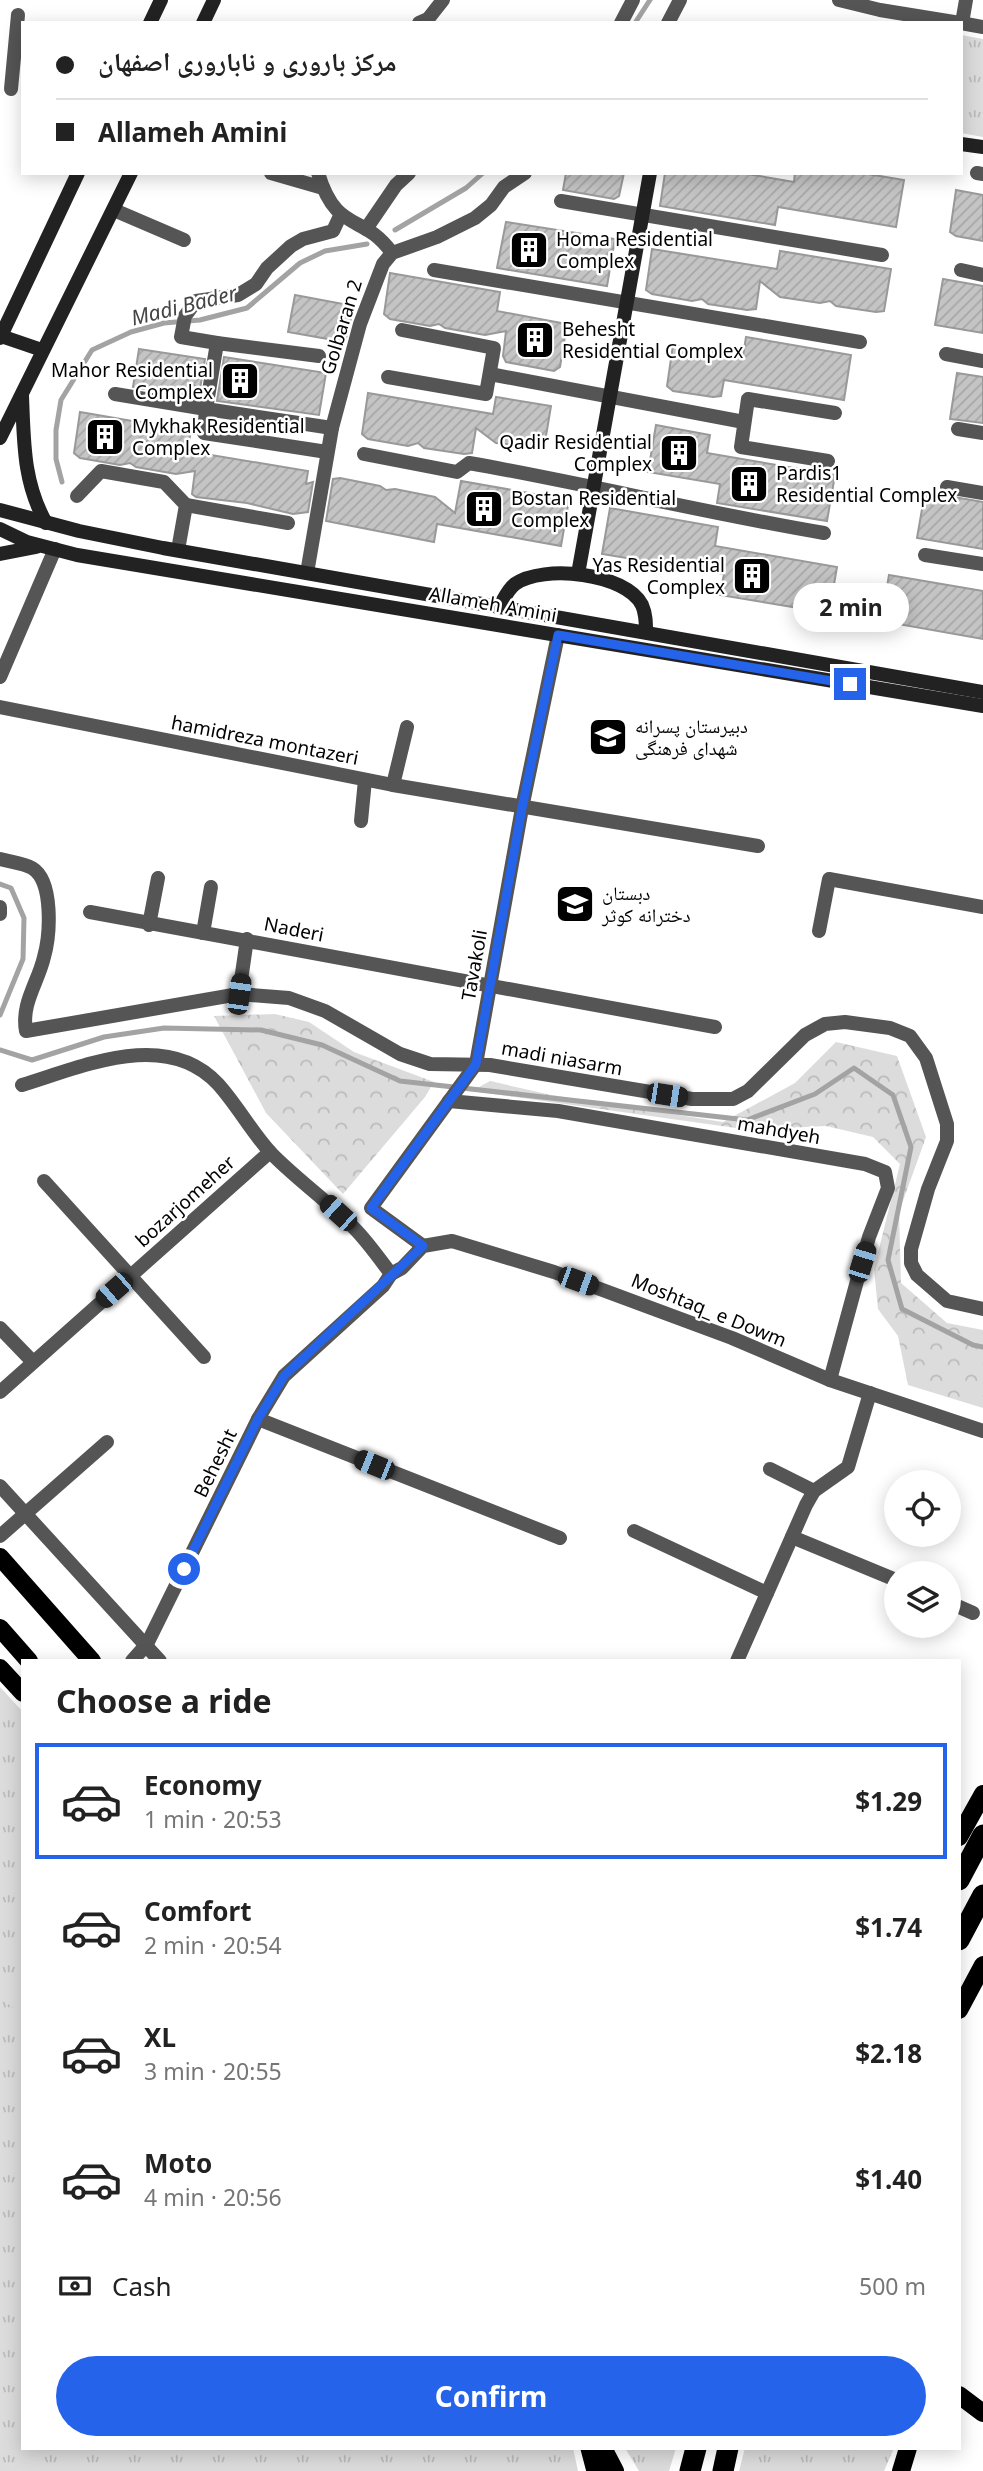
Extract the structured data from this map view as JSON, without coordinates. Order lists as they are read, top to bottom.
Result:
{
  "streets": {
    "main road": ["Allameh Amini"],
    "street": [
      "Golbaran 2",
      "hamidreza montazeri",
      "Naderi",
      "Tavakoli",
      "madi niasarm",
      "mahdyeh",
      "bozarjomeher",
      "Moshtaq_ e Dowm",
      "Behesht"
    ]
  },
  "crossings": [
    ["Golbaran 2", "Allameh Amini"],
    ["Allameh Amini", "Tavakoli"],
    ["hamidreza montazeri", "Tavakoli"],
    ["Naderi", "Tavakoli"],
    ["Tavakoli", "madi niasarm"],
    ["Tavakoli", "mahdyeh"],
    ["Tavakoli", "Moshtaq_ e Dowm"],
    ["mahdyeh", "Moshtaq_ e Dowm"]
  ],
  "water": ["Madi Bader"],
  "places": {
    "building": [
      "Homa Residential Complex",
      "Behesht Residential Complex",
      "Mahor Residential Complex",
      "Mykhak Residential Complex",
      "Qadir Residential Complex",
      "Pardis1 Residential Complex",
      "Bostan Residential Complex",
      "Yas Residential Complex"
    ],
    "school or university": ["دبیرستان پسرانه شهدای فرهنگی", "دبستان دخترانه کوثر"]
  },
  "page": {
    "banner": ["مرکز باروری و ناباروری اصفهان", "Allameh Amini"],
    "bubble": "2 min",
    "heading": "Choose a ride",
    "list": [
      {
        "name": "Economy",
        "note": "1 min · 20:53",
        "value": "$1.29"
      },
      {
        "name": "Comfort",
        "note": "2 min · 20:54",
        "value": "$1.74"
      },
      {
        "name": "XL",
        "note": "3 min · 20:55",
        "value": "$2.18"
      },
      {
        "name": "Moto",
        "note": "4 min · 20:56",
        "value": "$1.40"
      }
    ],
    "pay": ["Cash", "500 m"],
    "buttons": "Confirm"
  }
}
